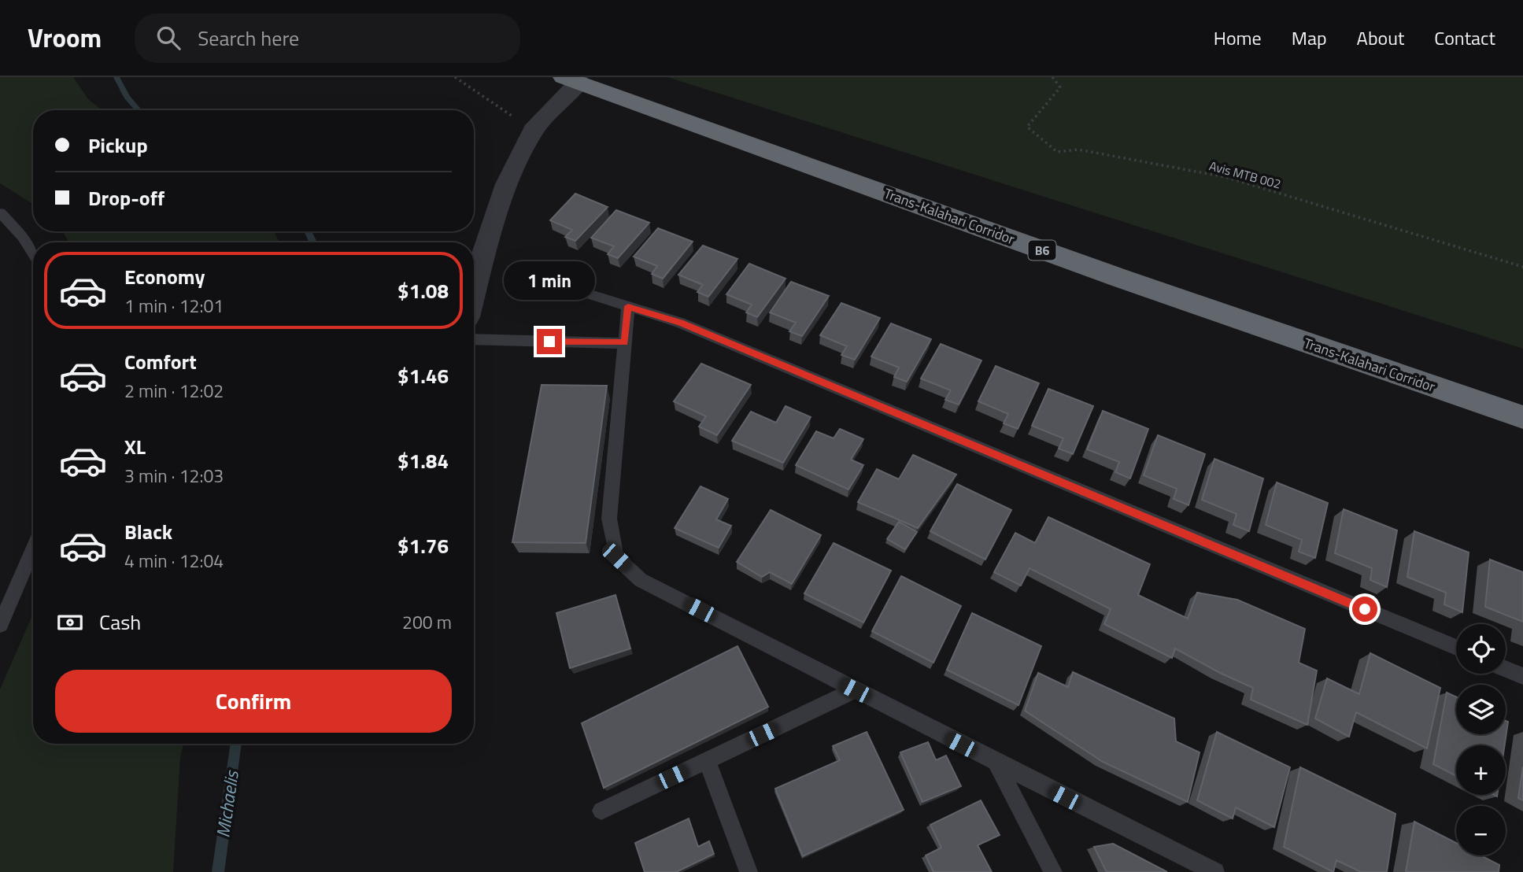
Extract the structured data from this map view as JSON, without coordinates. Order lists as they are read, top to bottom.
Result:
{
  "streets": {
    "highway": ["Trans-Kalahari Corridor", "B6"],
    "path": ["Avis MTB 002"]
  },
  "water": ["Michaelis"],
  "page": {
    "header": "Vroom",
    "search": "Search here",
    "nav": [
      "Home",
      "Map",
      "About",
      "Contact"
    ],
    "banner": ["Pickup", "Drop-off"],
    "list": [
      {
        "name": "Economy",
        "note": "1 min · 12:01",
        "value": "$1.08"
      },
      {
        "name": "Comfort",
        "note": "2 min · 12:02",
        "value": "$1.46"
      },
      {
        "name": "XL",
        "note": "3 min · 12:03",
        "value": "$1.84"
      },
      {
        "name": "Black",
        "note": "4 min · 12:04",
        "value": "$1.76"
      }
    ],
    "bubble": "1 min",
    "pay": ["Cash", "200 m"],
    "map_buttons": ["+", "−"],
    "buttons": "Confirm"
  }
}
